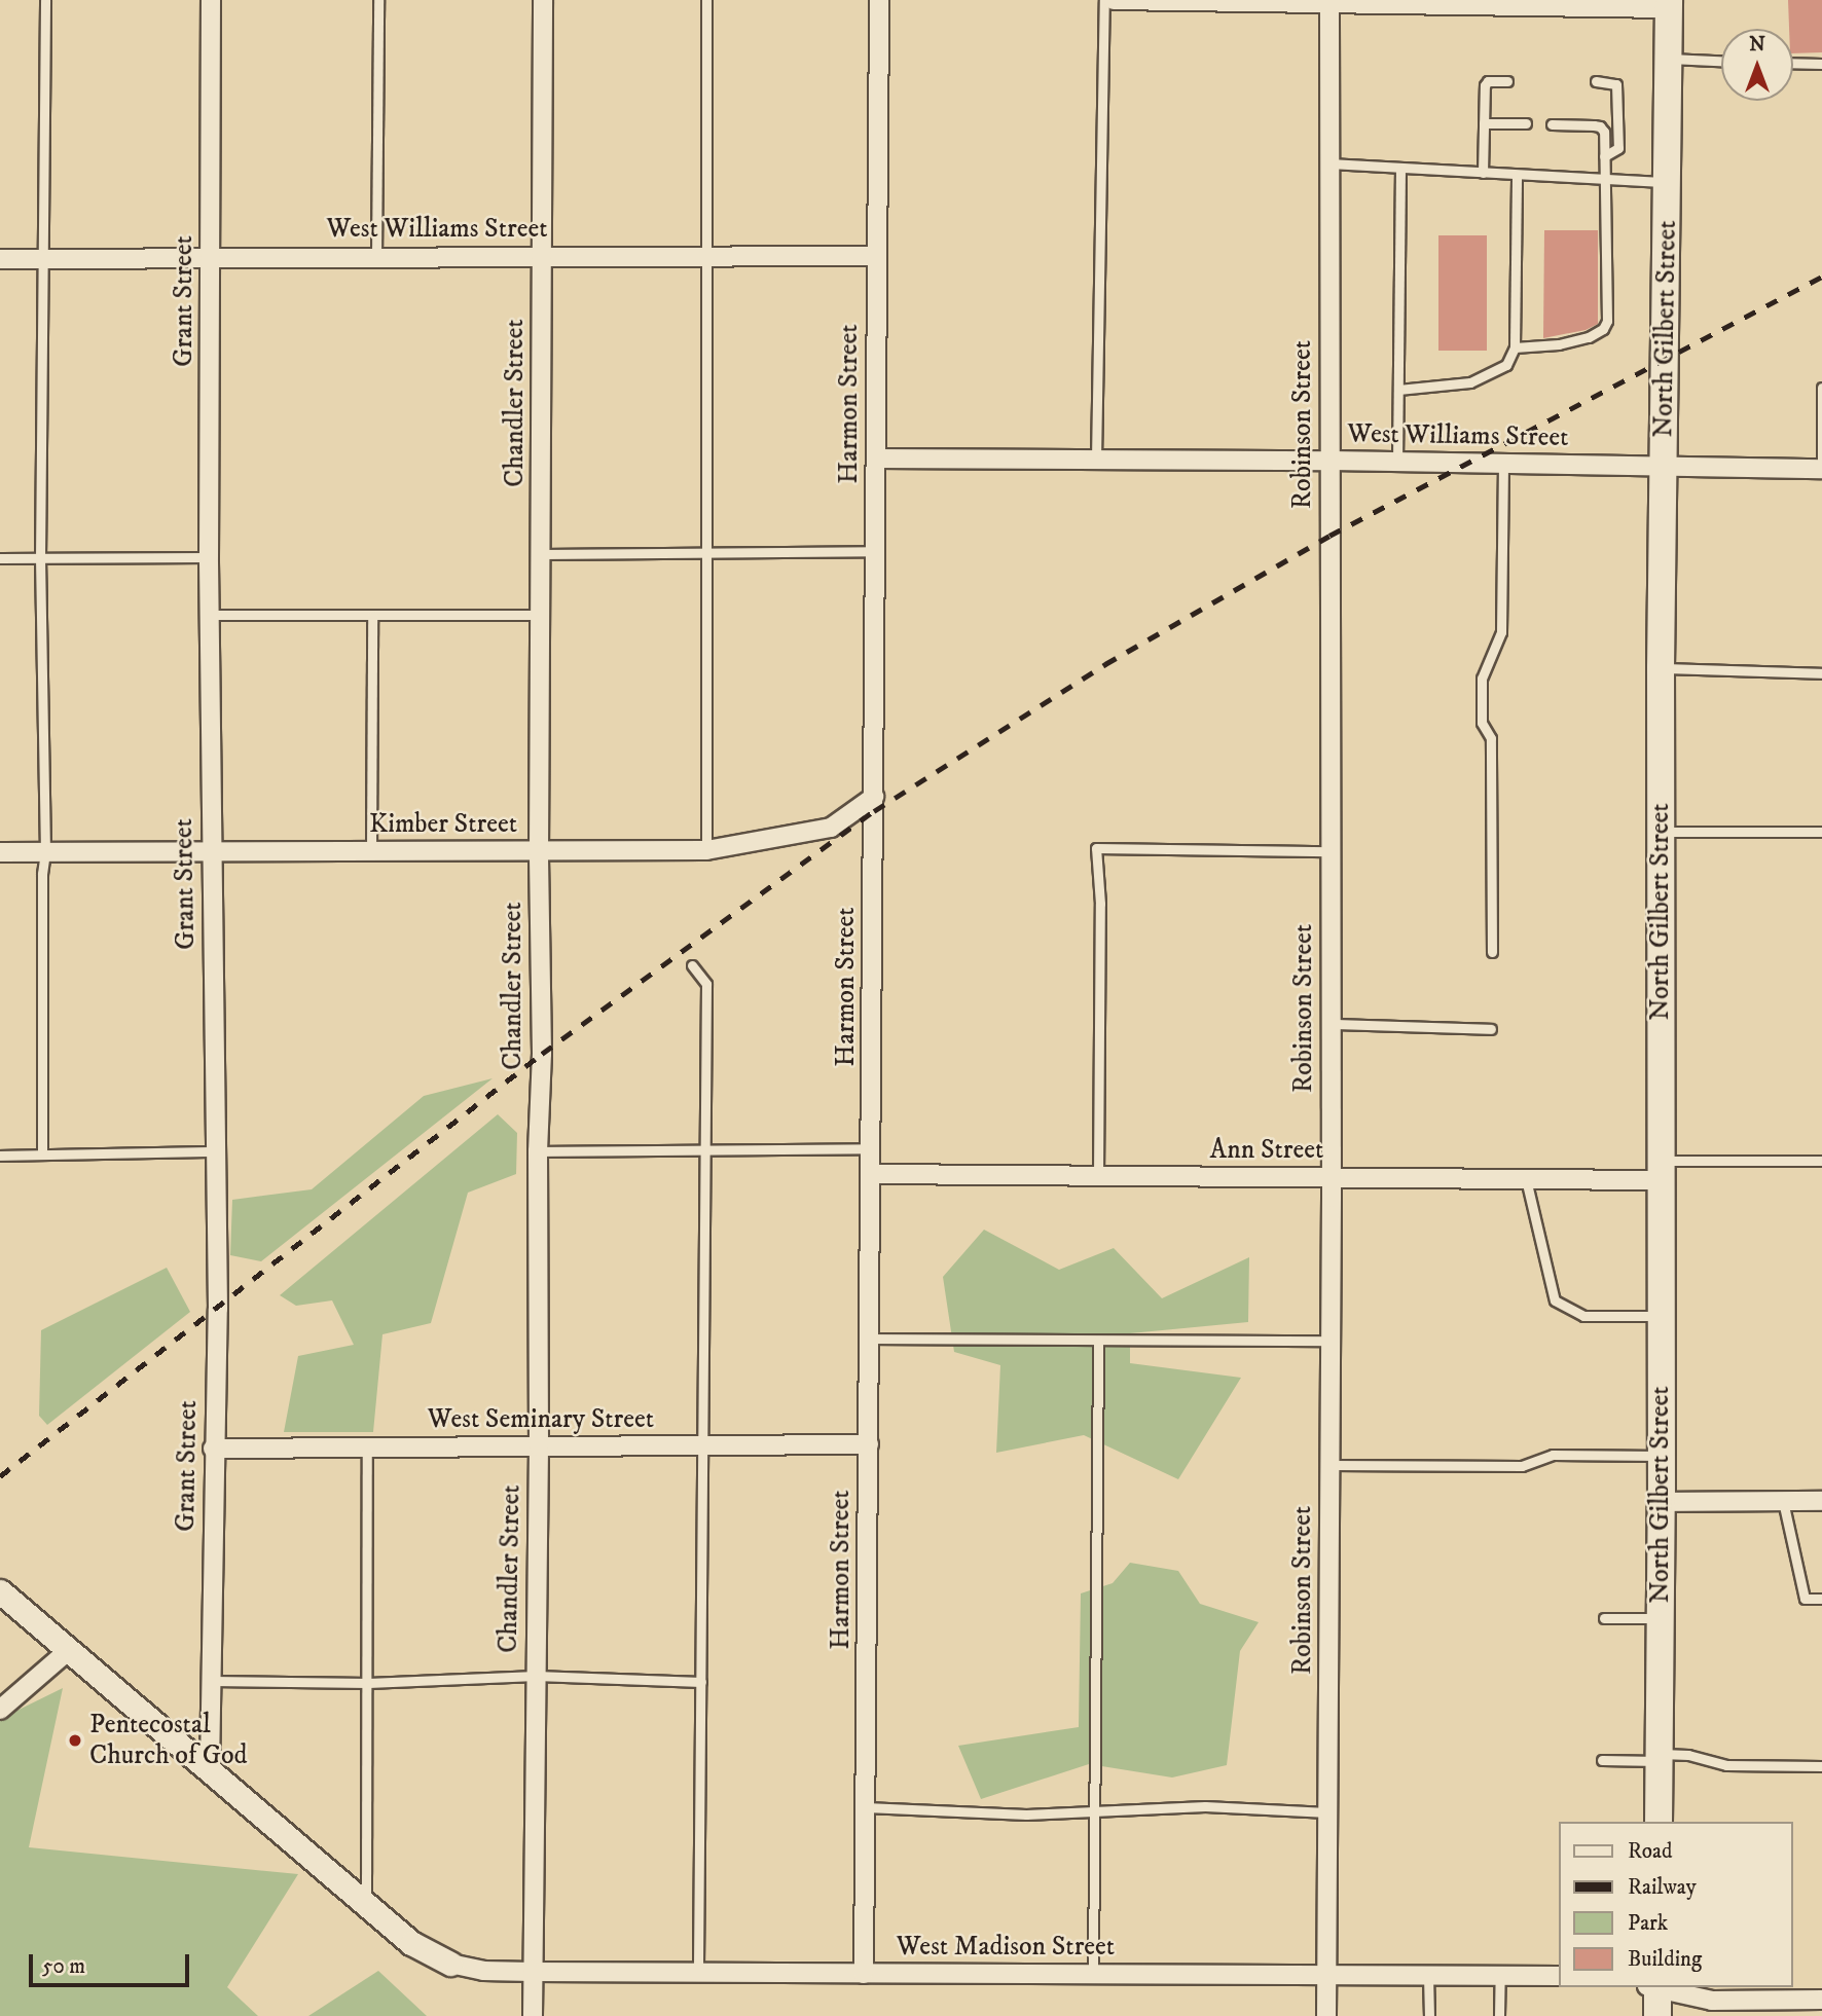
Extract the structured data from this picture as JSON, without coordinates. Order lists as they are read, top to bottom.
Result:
{
  "streets": {
    "main road": ["North Gilbert Street"],
    "street": [
      "West Williams Street",
      "Grant Street",
      "Chandler Street",
      "Harmon Street",
      "Robinson Street",
      "Kimber Street",
      "Ann Street",
      "West Seminary Street",
      "West Madison Street"
    ]
  },
  "crossings": [
    ["West Williams Street", "Grant Street"],
    ["West Williams Street", "North Gilbert Street"],
    ["West Williams Street", "Chandler Street"],
    ["West Williams Street", "Harmon Street"],
    ["West Williams Street", "Robinson Street"],
    ["Grant Street", "Kimber Street"],
    ["Grant Street", "West Seminary Street"],
    ["North Gilbert Street", "Ann Street"],
    ["Chandler Street", "Kimber Street"],
    ["Chandler Street", "West Seminary Street"],
    ["Chandler Street", "West Madison Street"],
    ["Harmon Street", "Kimber Street"],
    ["Harmon Street", "Ann Street"],
    ["Harmon Street", "West Seminary Street"],
    ["Harmon Street", "West Madison Street"],
    ["Robinson Street", "Ann Street"],
    ["Robinson Street", "West Madison Street"]
  ],
  "places": ["Pentecostal Church of God"],
  "legend": [
    "Road",
    "Railway",
    "Park",
    "Building"
  ],
  "scale_bar": "50 m",
  "north": "top"
}
